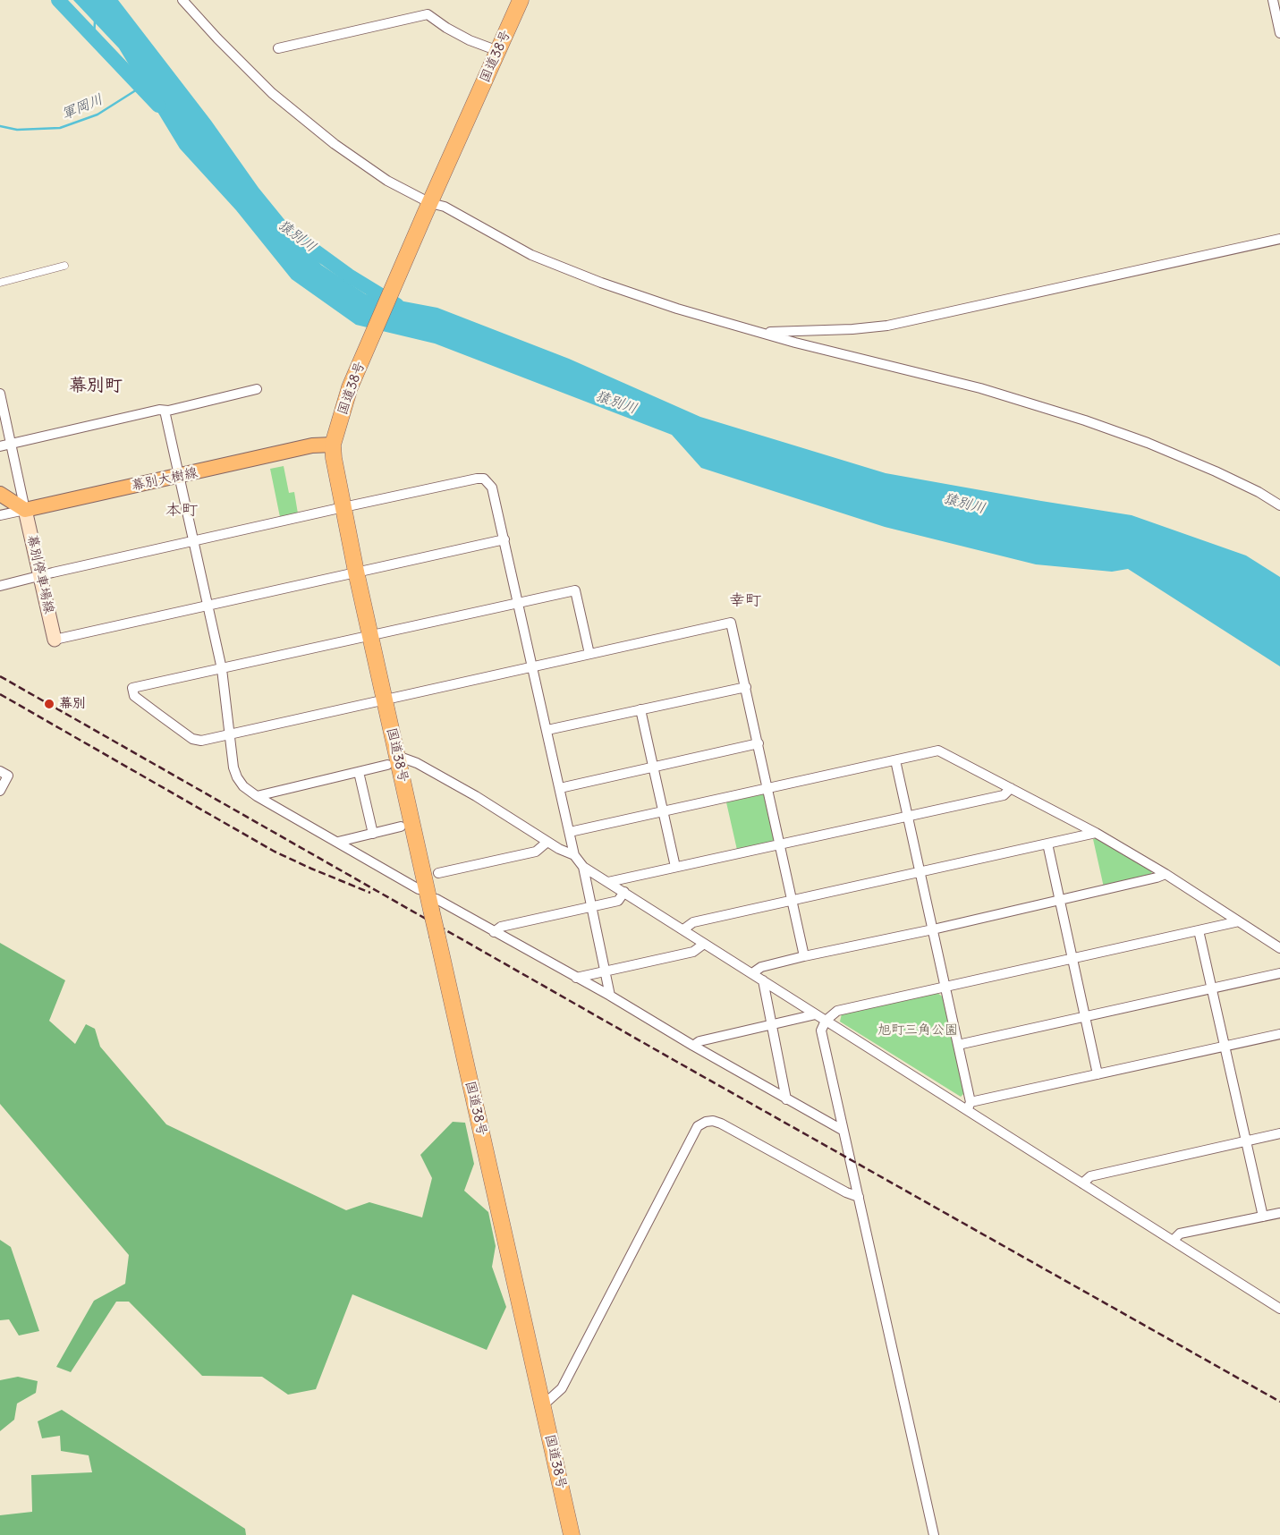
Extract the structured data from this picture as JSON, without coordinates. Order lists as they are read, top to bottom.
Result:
{
  "streets": {
    "highway": ["国道38号"],
    "main road": ["幕別大樹線", "幕別停車場線"]
  },
  "crossings": [
    ["国道38号", "幕別大樹線"],
    ["幕別大樹線", "幕別停車場線"]
  ],
  "districts": ["幕別町", "本町", "幸町"],
  "water": ["軍岡川", "猿別川"],
  "parks": ["旭町三角公園"],
  "places": ["幕別"]
}
